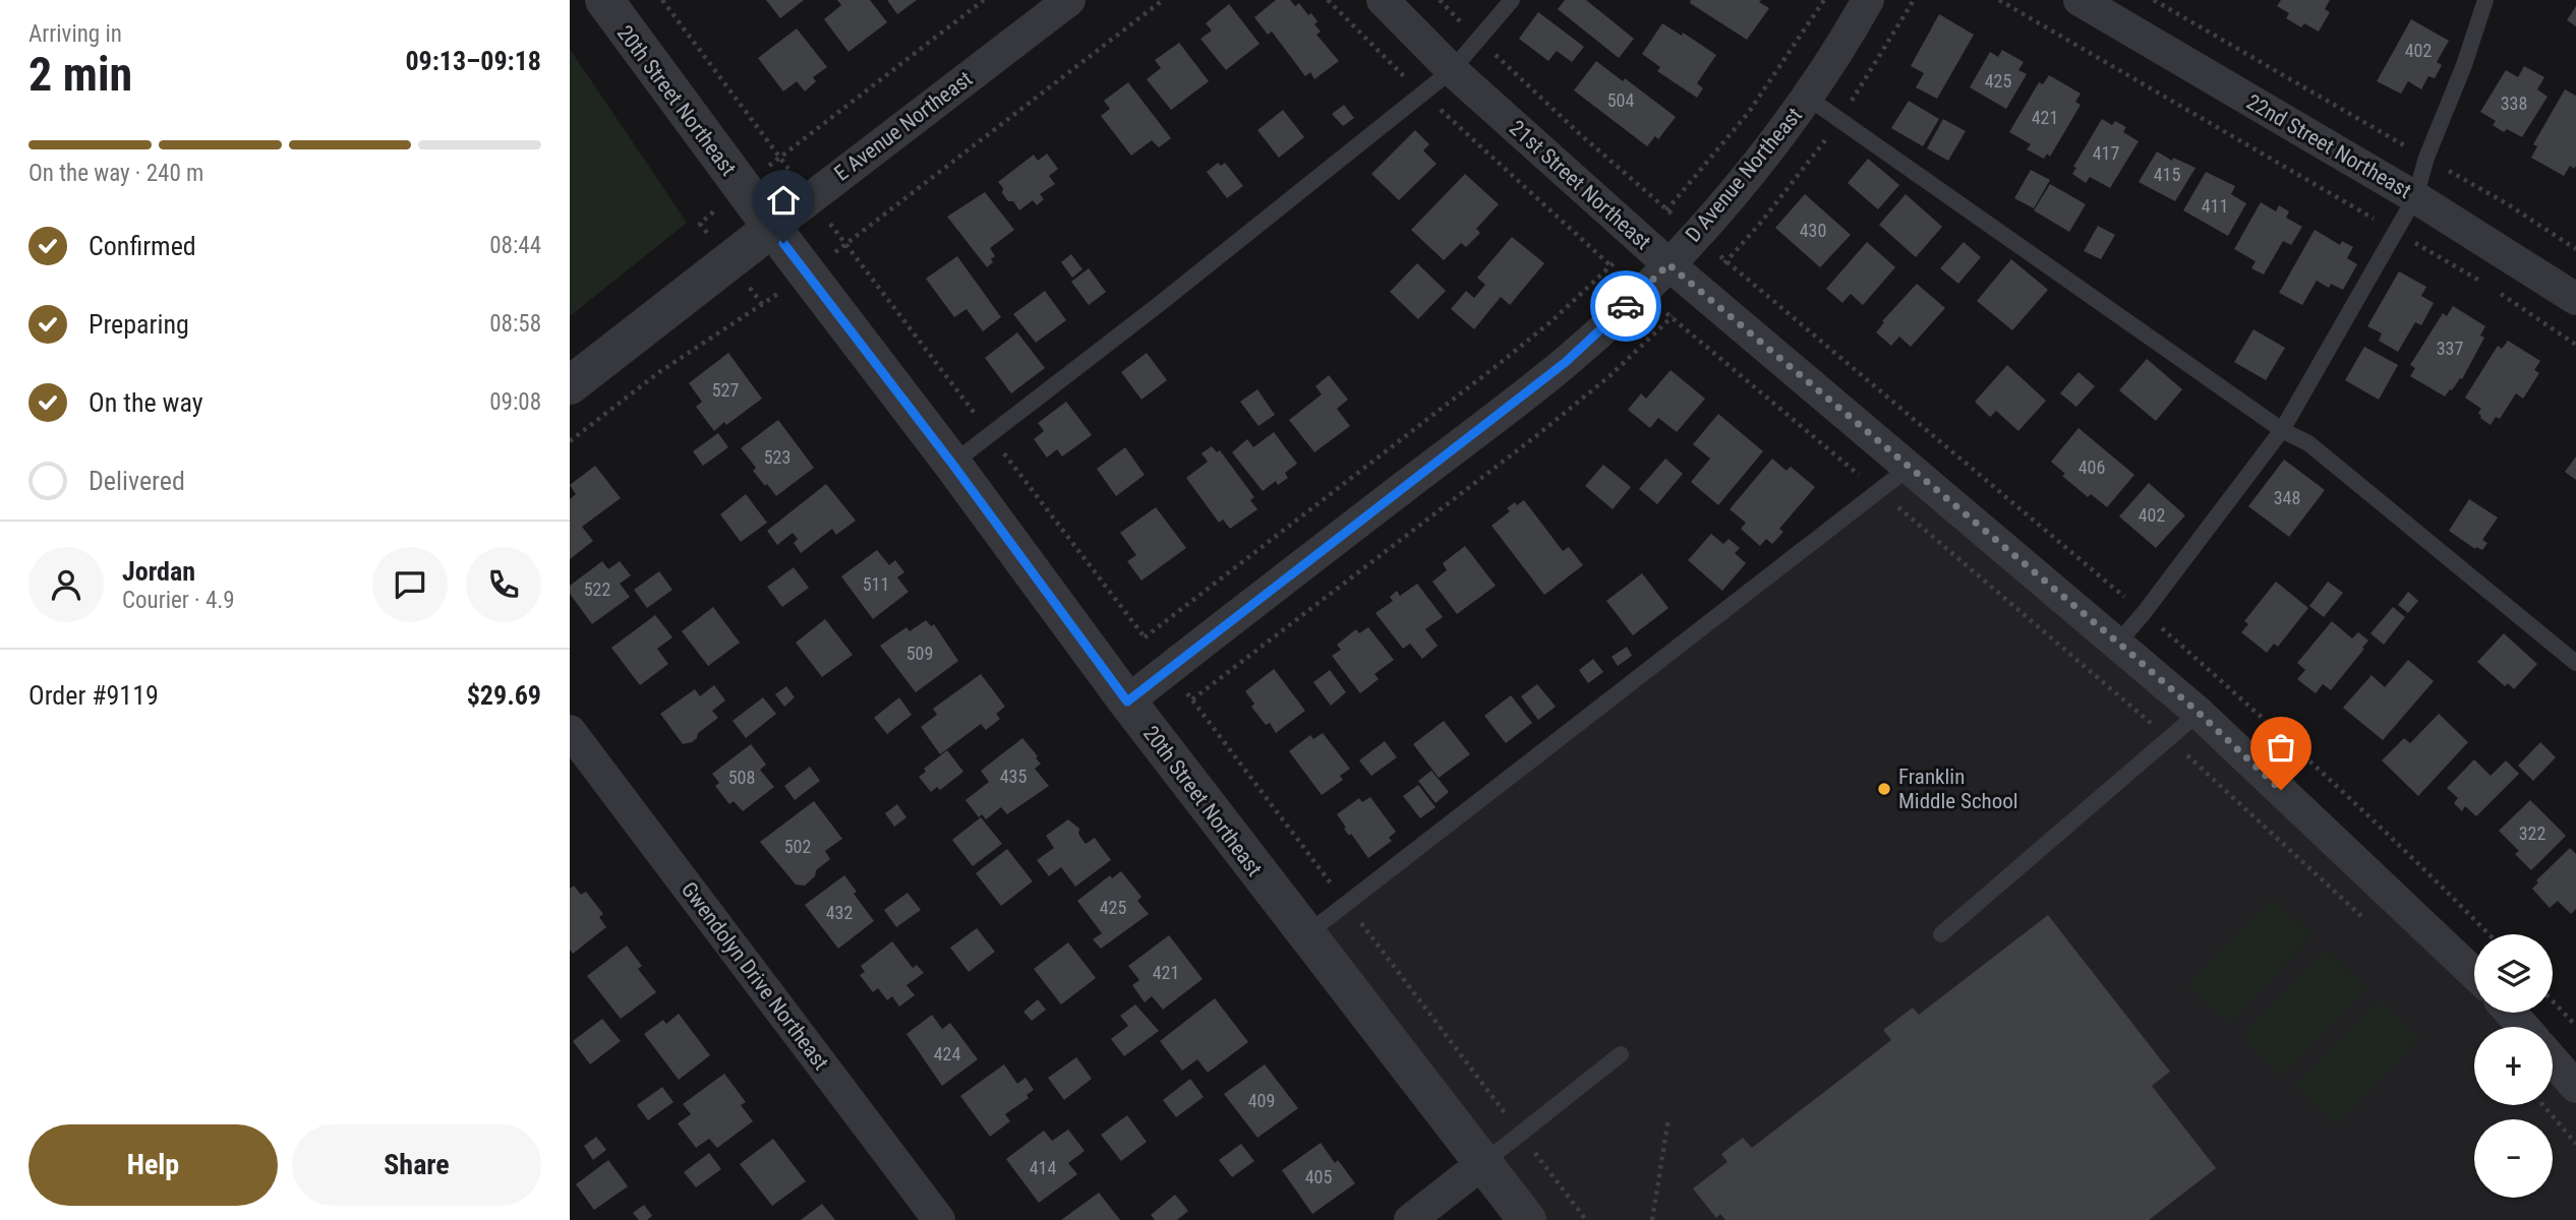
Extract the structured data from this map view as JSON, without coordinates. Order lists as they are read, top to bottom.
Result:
{
  "streets": {
    "street": [
      "20th Street Northeast",
      "E Avenue Northeast",
      "22nd Street Northeast",
      "D Avenue Northeast",
      "21st Street Northeast",
      "Gwendolyn Drive Northeast"
    ]
  },
  "crossings": [
    ["20th Street Northeast", "E Avenue Northeast"],
    ["20th Street Northeast", "D Avenue Northeast"],
    ["D Avenue Northeast", "21st Street Northeast"]
  ],
  "places": ["Franklin Middle School"],
  "house_numbers": [
    "402",
    "425",
    "504",
    "338",
    "421",
    "417",
    "415",
    "411",
    "430",
    "337",
    "527",
    "523",
    "406",
    "348",
    "402",
    "511",
    "522",
    "509",
    "435",
    "508",
    "322",
    "502",
    "425",
    "432",
    "421",
    "424",
    "409",
    "414",
    "405"
  ],
  "page": {
    "heading": ["2 min", "Arriving in", "09:13–09:18"],
    "panel": [
      "Jordan",
      "Courier · 4.9",
      "Order #9119",
      "$29.69"
    ],
    "bar": "On the way · 240 m",
    "list": [
      ["Confirmed", "08:44"],
      ["Preparing", "08:58"],
      ["On the way", "09:08"],
      "Delivered"
    ],
    "map_buttons": ["+", "−"],
    "buttons": ["Help", "Share"]
  }
}
